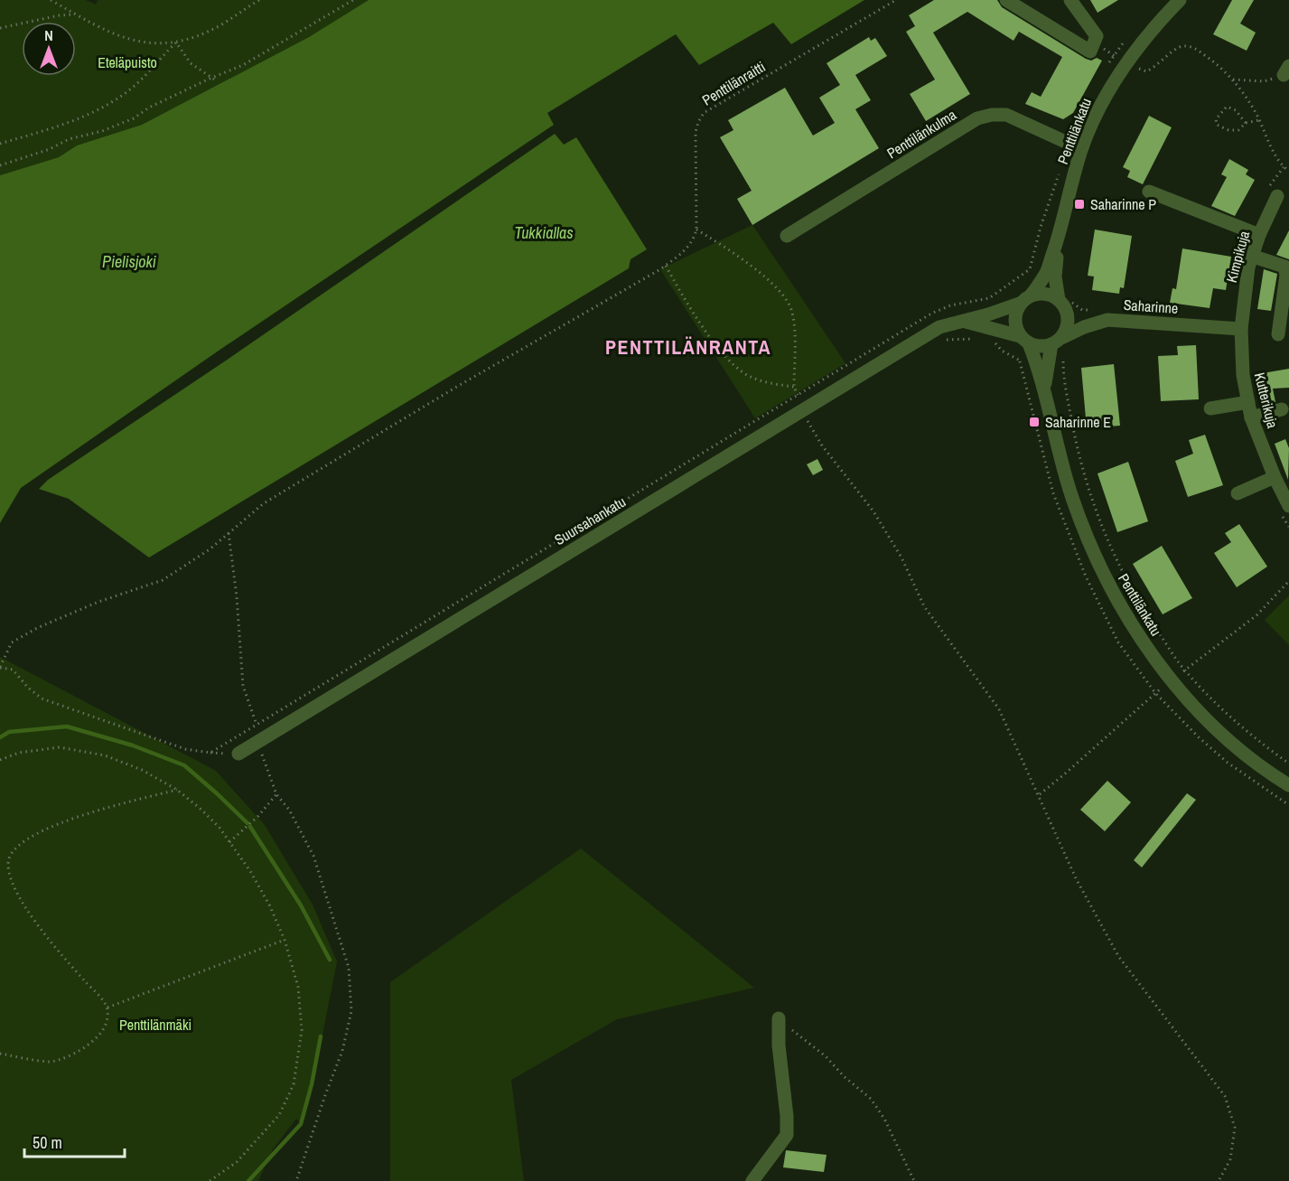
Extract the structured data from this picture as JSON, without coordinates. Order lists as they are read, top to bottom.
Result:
{
  "streets": {
    "street": [
      "Penttilänkatu",
      "Penttilänkulma",
      "Kimpikuja",
      "Saharinne",
      "Kutterikuja",
      "Suursahankatu"
    ],
    "path": ["Penttilänraitti"]
  },
  "crossings": [
    ["Penttilänkatu", "Penttilänkulma"],
    ["Penttilänkatu", "Saharinne"],
    ["Penttilänkatu", "Suursahankatu"],
    ["Kimpikuja", "Saharinne"],
    ["Kimpikuja", "Kutterikuja"],
    ["Saharinne", "Kutterikuja"],
    ["Saharinne", "Suursahankatu"]
  ],
  "districts": ["PENTTILÄNRANTA"],
  "water": ["Tukkiallas", "Pielisjoki"],
  "parks": ["Eteläpuisto", "Penttilänmäki"],
  "places": {
    "transit": ["Saharinne P", "Saharinne E"]
  },
  "scale_bar": "50 m",
  "north": "top"
}
